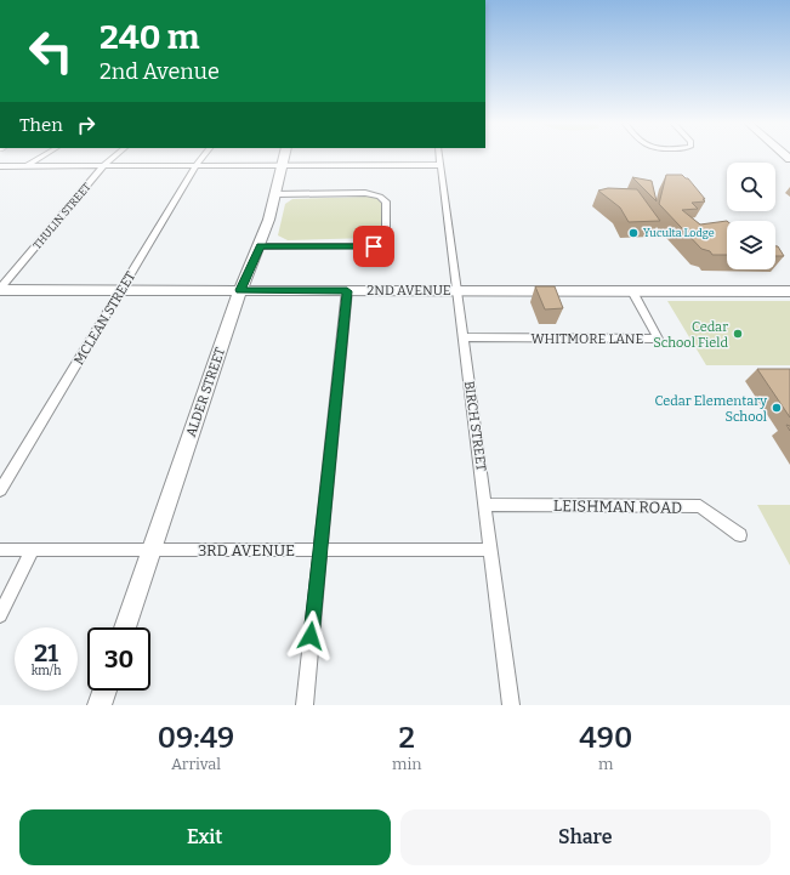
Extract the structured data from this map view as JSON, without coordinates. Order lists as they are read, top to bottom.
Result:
{
  "streets": {
    "street": [
      "THULIN STREET",
      "2ND AVENUE",
      "MCLEAN STREET",
      "WHITMORE LANE",
      "ALDER STREET",
      "BIRCH STREET",
      "LEISHMAN ROAD",
      "3RD AVENUE"
    ]
  },
  "crossings": [
    ["THULIN STREET", "2ND AVENUE"],
    ["2ND AVENUE", "MCLEAN STREET"],
    ["2ND AVENUE", "WHITMORE LANE"],
    ["2ND AVENUE", "ALDER STREET"],
    ["2ND AVENUE", "BIRCH STREET"],
    ["WHITMORE LANE", "BIRCH STREET"],
    ["ALDER STREET", "3RD AVENUE"],
    ["BIRCH STREET", "LEISHMAN ROAD"],
    ["BIRCH STREET", "3RD AVENUE"]
  ],
  "places": ["Yuculta Lodge", "Cedar School Field", "Cedar Elementary School"],
  "page": {
    "turn": ["240 m", "2nd Avenue"],
    "then": "Then",
    "speed": "21 km/h",
    "limit": "30",
    "eta": [
      "09:49",
      "Arrival",
      "2",
      "min",
      "490",
      "m"
    ],
    "buttons": ["Exit", "Share"]
  }
}
